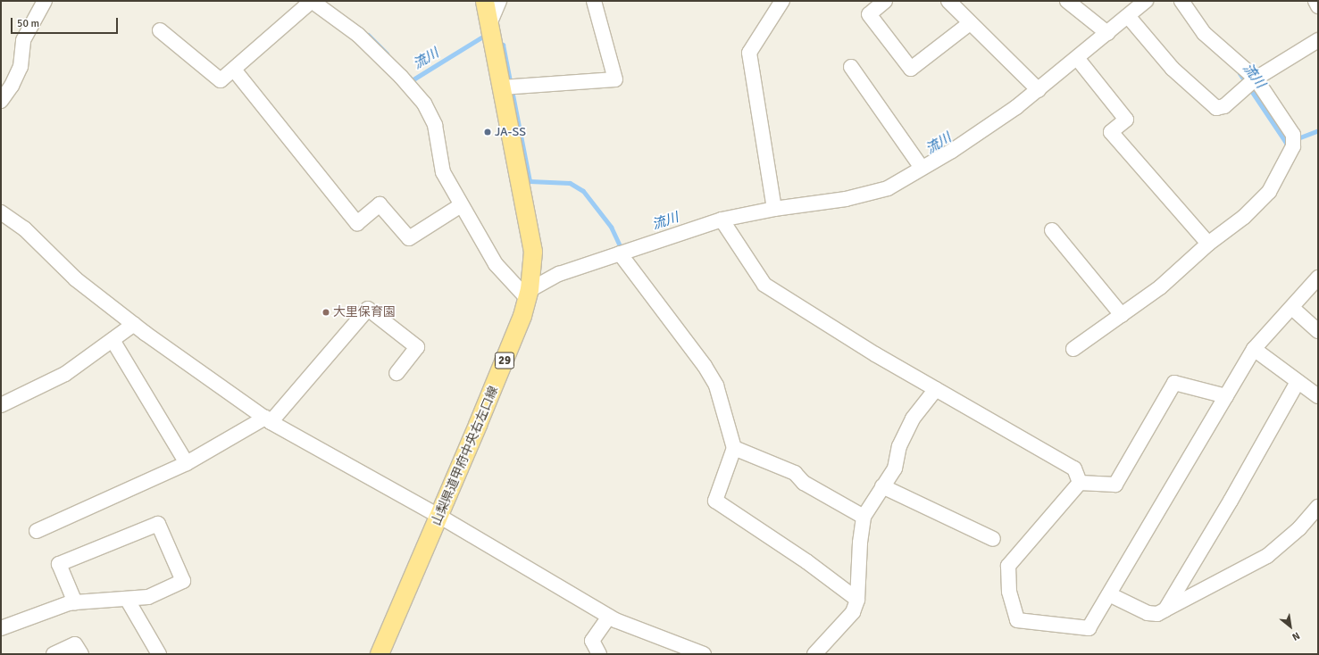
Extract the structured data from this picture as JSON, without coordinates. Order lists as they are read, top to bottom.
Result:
{
  "streets": {
    "main road": ["29", "山梨県道甲府中央右左口線"]
  },
  "water": ["流川"],
  "places": ["JA-SS", "大里保育園"],
  "scale_bar": "50 m",
  "north": "bottom right"
}
